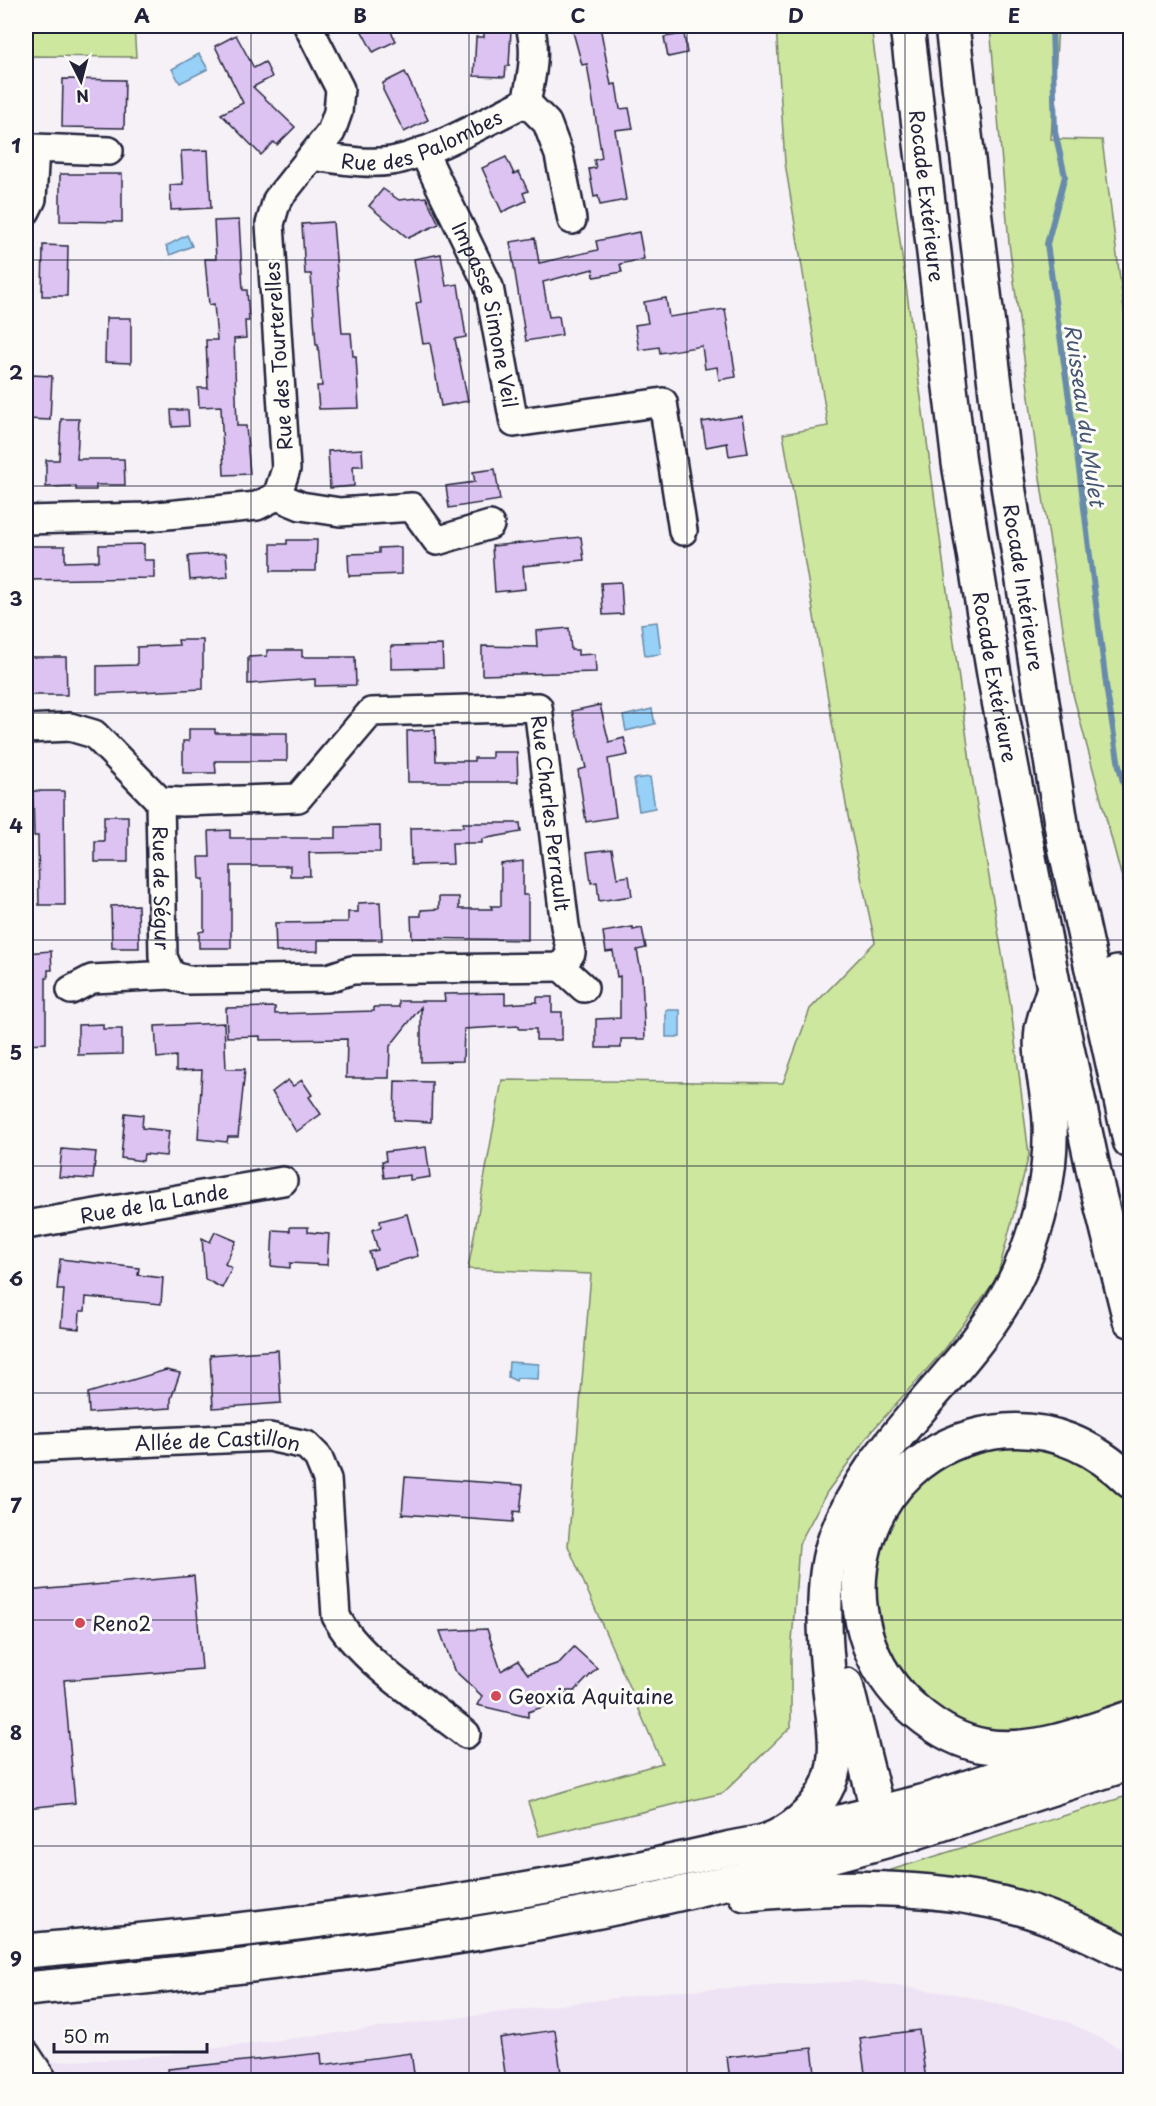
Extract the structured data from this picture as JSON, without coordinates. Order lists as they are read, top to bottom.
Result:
{
  "streets": {
    "main road": ["Rocade Extérieure", "Rocade Intérieure"],
    "street": [
      "Rue des Palombes",
      "Impasse Simone Veil",
      "Rue des Tourterelles",
      "Rue Charles Perrault",
      "Rue de Ségur",
      "Rue de la Lande",
      "Allée de Castillon"
    ]
  },
  "crossings": [
    ["Rue des Palombes", "Impasse Simone Veil"],
    ["Rue des Palombes", "Rue des Tourterelles"],
    ["Rue Charles Perrault", "Rue de Ségur"]
  ],
  "water": ["Ruisseau du Mulet"],
  "places": ["Reno2", "Geoxia Aquitaine"],
  "scale_bar": "50 m",
  "north": "bottom",
  "grid": {
    "columns": [
      "A",
      "B",
      "C",
      "D",
      "E"
    ],
    "rows": [
      "1",
      "2",
      "3",
      "4",
      "5",
      "6",
      "7",
      "8",
      "9"
    ]
  }
}
